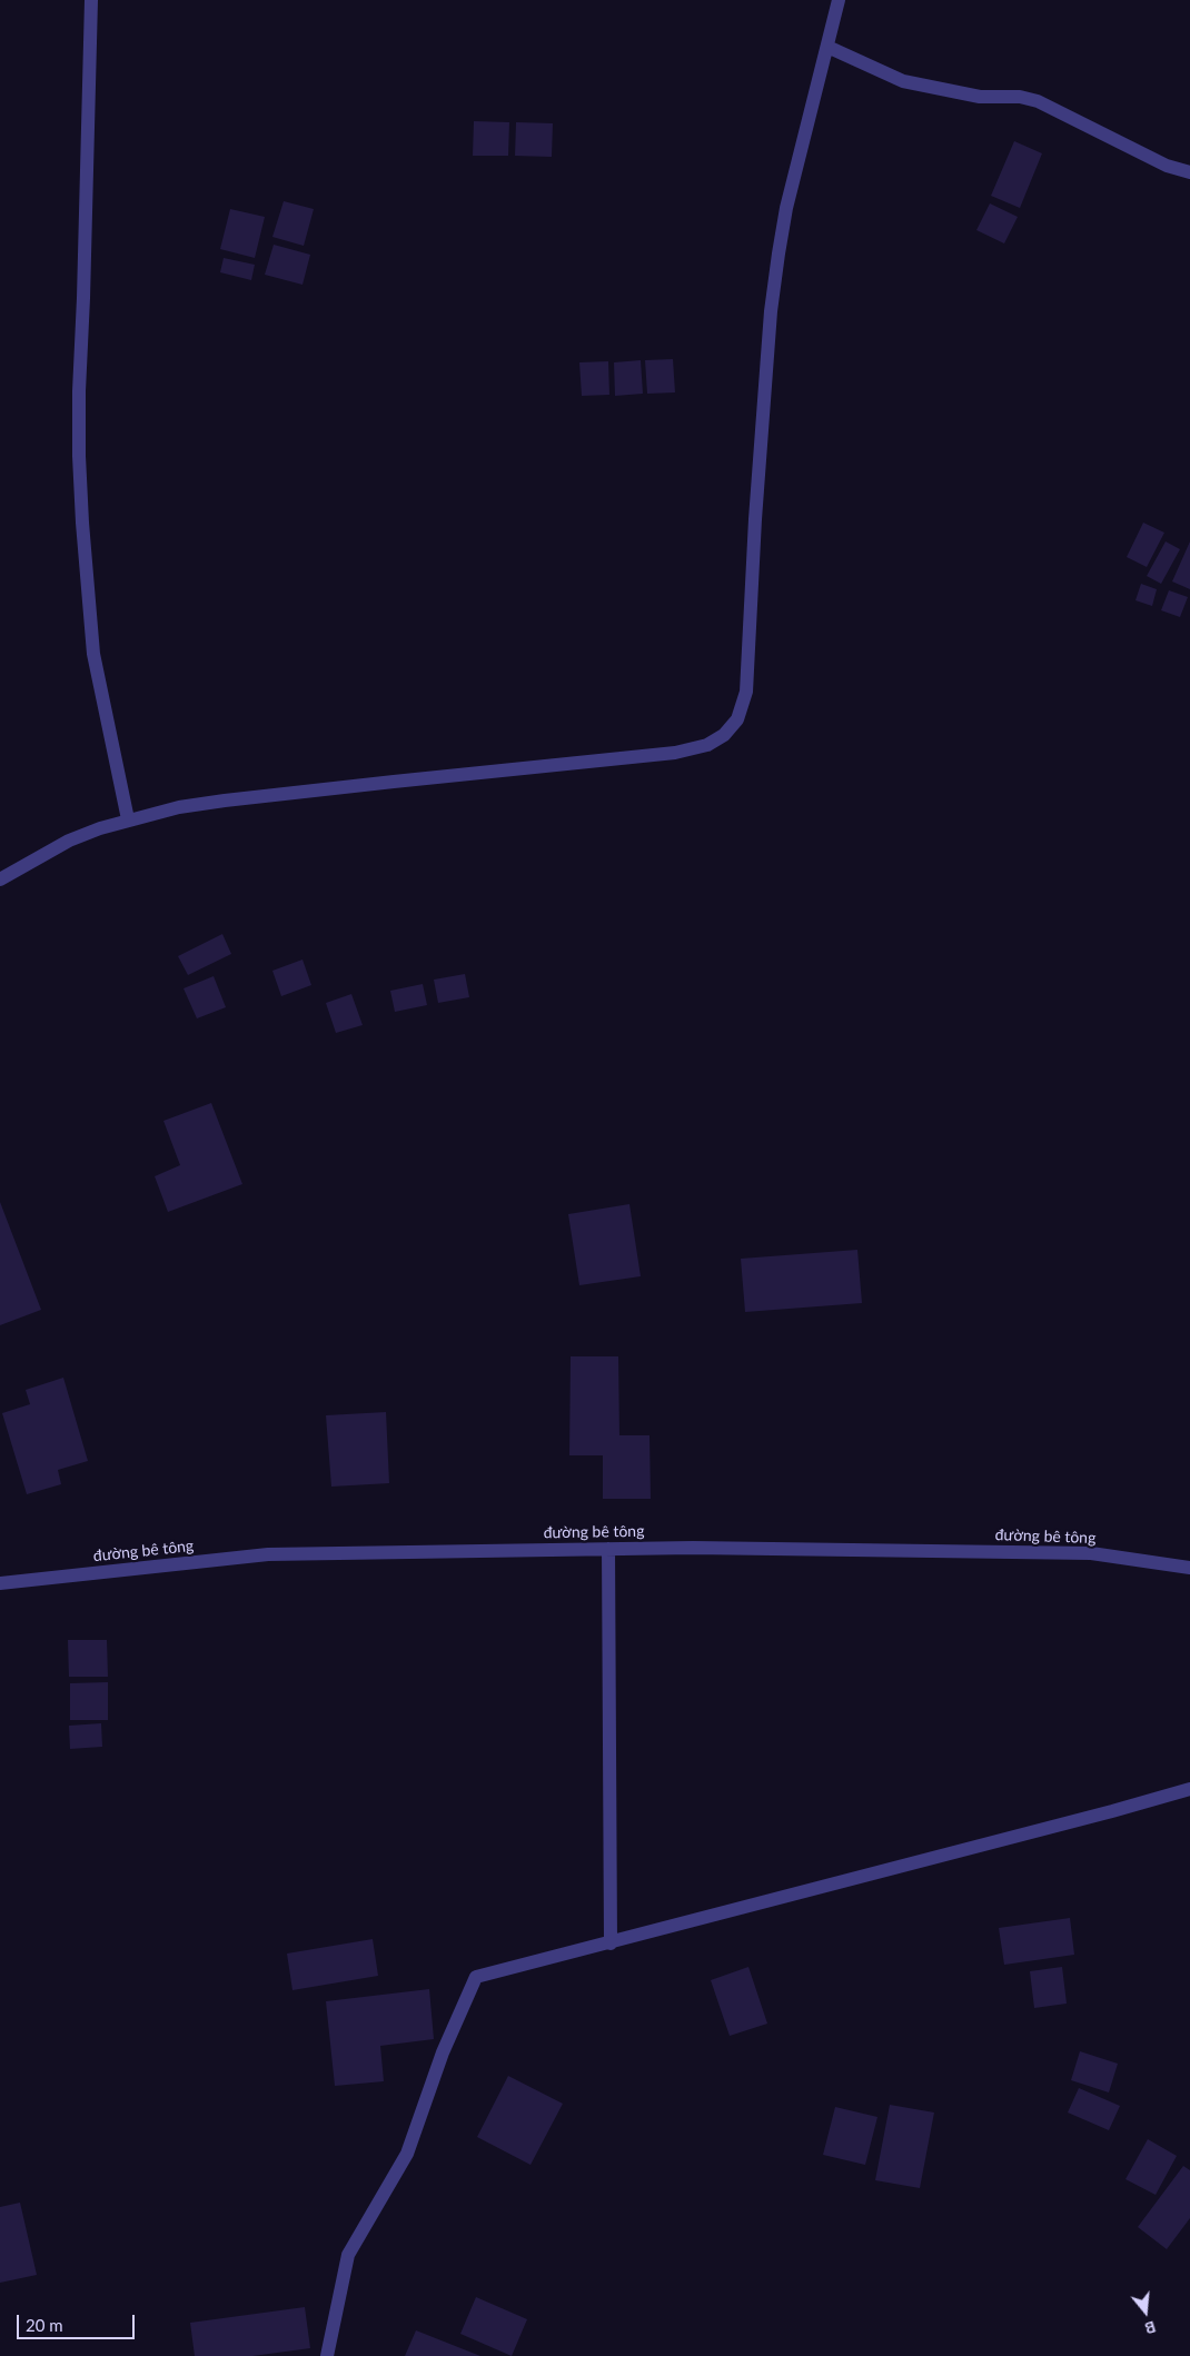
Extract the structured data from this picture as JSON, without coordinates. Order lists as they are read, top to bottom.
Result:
{
  "streets": {
    "street": ["đường bê tông"]
  },
  "scale_bar": "20 m",
  "north": "bottom"
}
